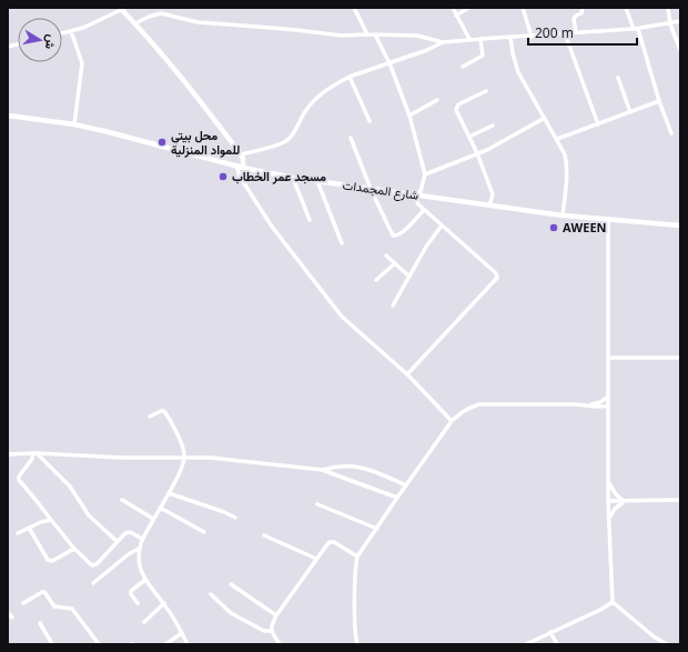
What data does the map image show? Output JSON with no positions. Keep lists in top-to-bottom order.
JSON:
{
  "streets": {
    "main road": ["شارع المجمدات"]
  },
  "places": ["محل بيتي للمواد المنزلية", "مسجد عمر الخطاب", "AWEEN"],
  "scale_bar": "200 m",
  "north": "right"
}
